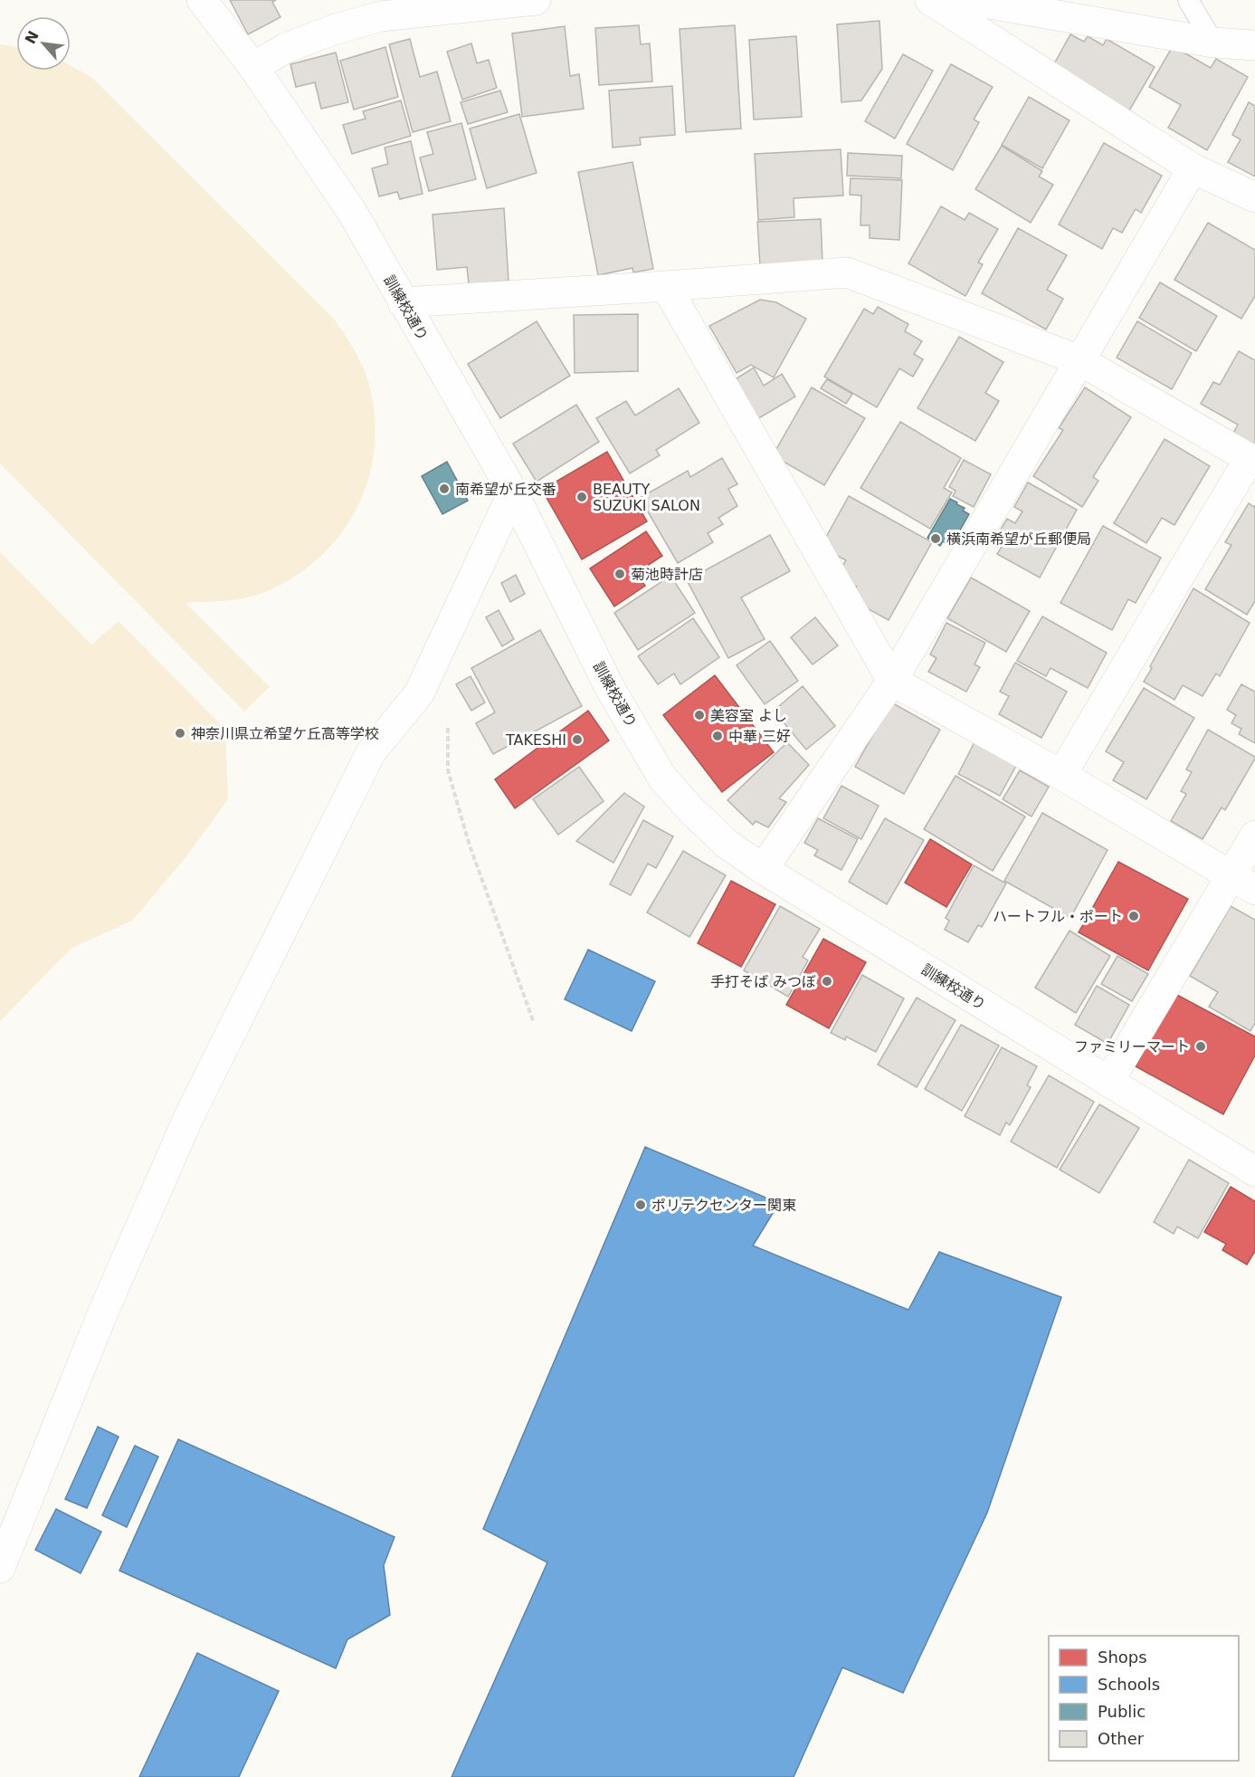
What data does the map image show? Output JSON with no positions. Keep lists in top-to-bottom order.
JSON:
{
  "streets": {
    "street": ["訓練校通り"]
  },
  "places": [
    "南希望が丘交番",
    "BEAUTY SUZUKI SALON",
    "横浜南希望が丘郵便局",
    "菊池時計店",
    "美容室 よし",
    "神奈川県立希望ケ丘高等学校",
    "中華 三好",
    "TAKESHI",
    "ハートフル・ポート",
    "手打そば みつぼ",
    "ファミリーマート",
    "ポリテクセンター関東"
  ],
  "legend": [
    "Shops",
    "Schools",
    "Public",
    "Other"
  ],
  "north": "top left"
}
